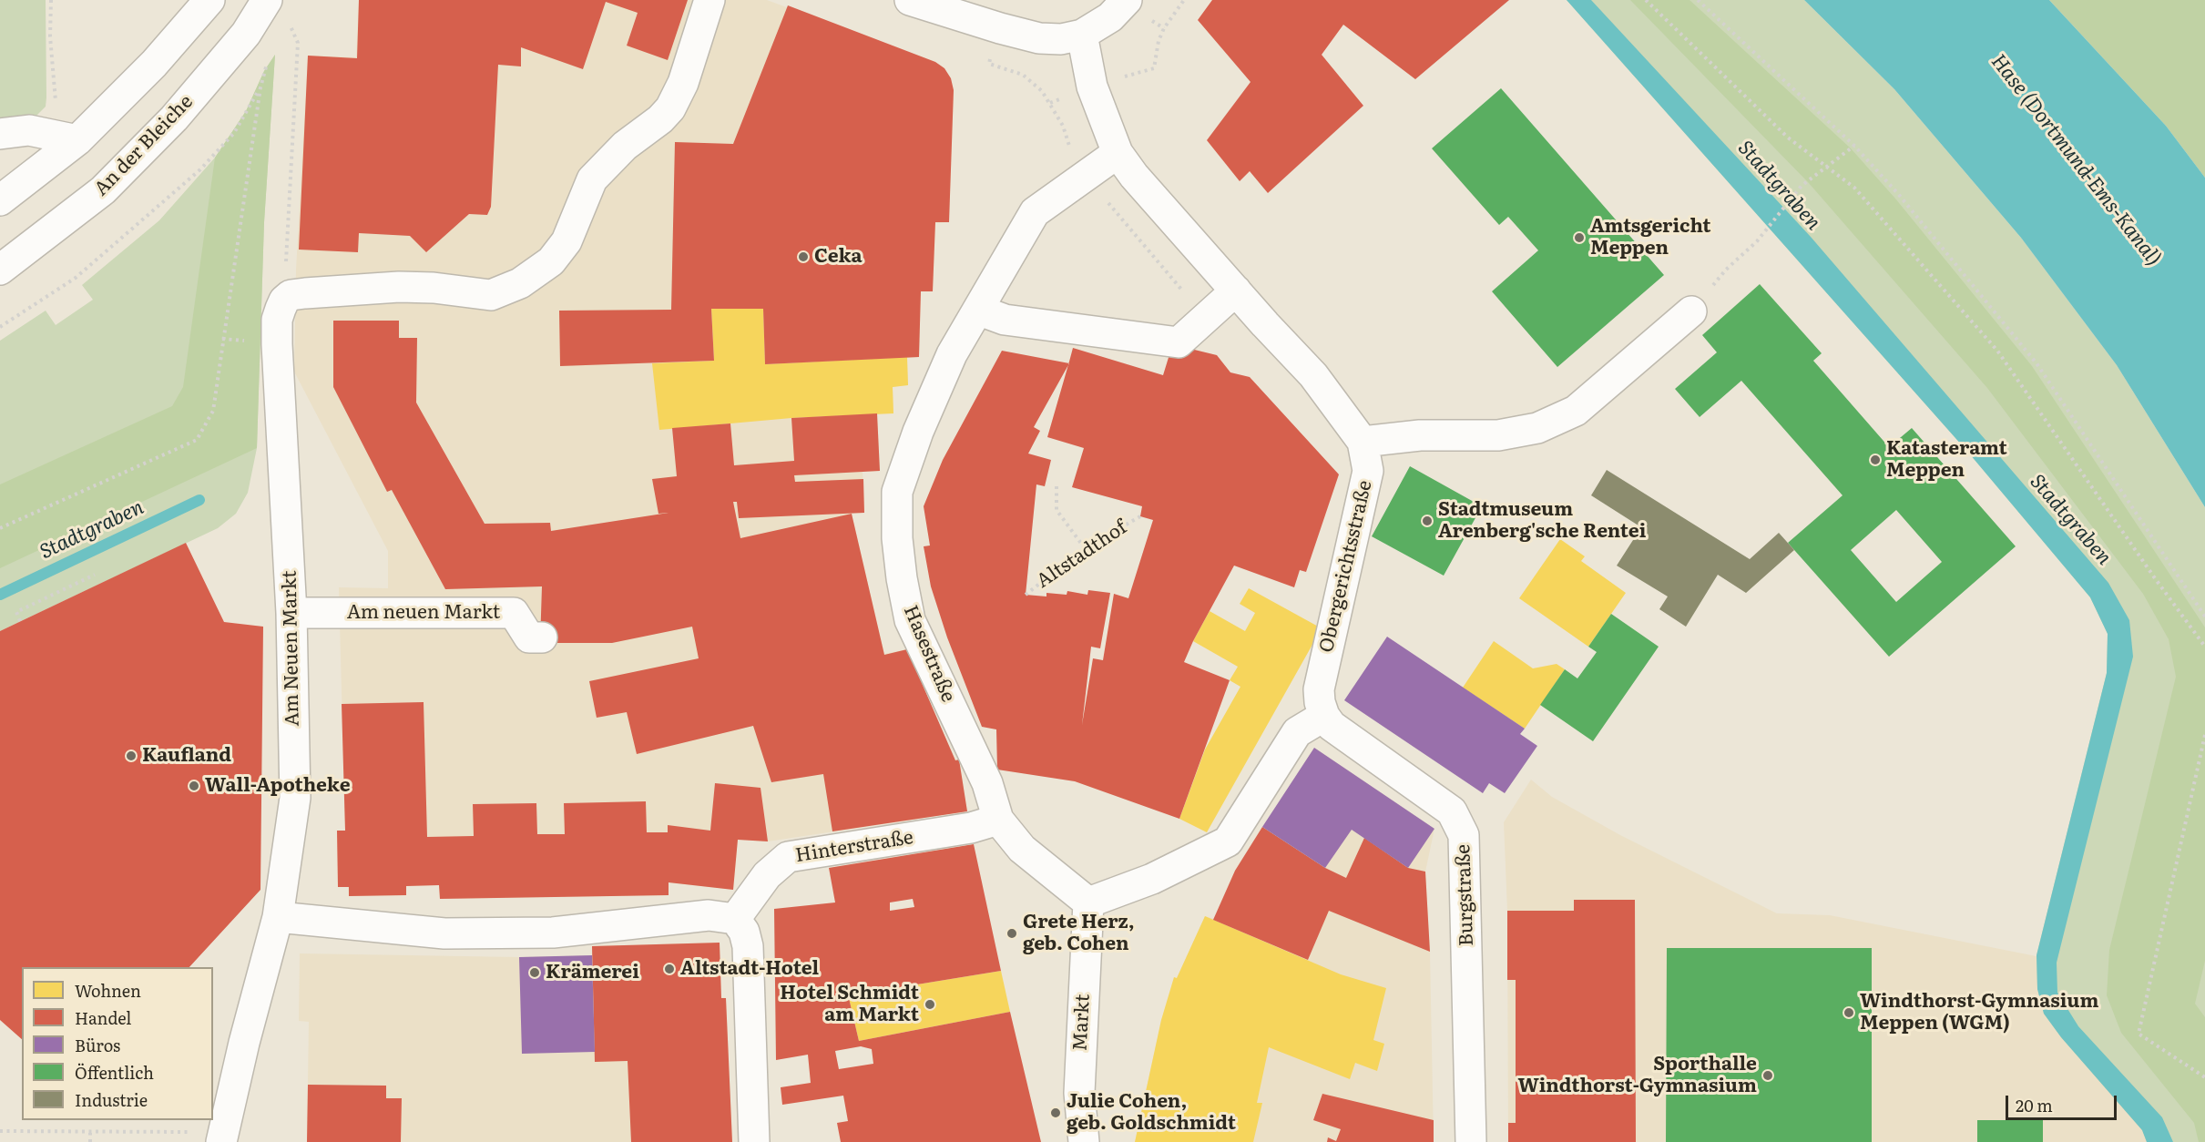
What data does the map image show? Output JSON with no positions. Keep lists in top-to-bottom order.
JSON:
{
  "streets": {
    "street": [
      "An der Bleiche",
      "Obergerichtsstraße",
      "Am neuen Markt",
      "Am Neuen Markt",
      "Hasestraße",
      "Hinterstraße",
      "Burgstraße",
      "Markt"
    ],
    "path": ["Altstadthof"]
  },
  "crossings": [
    ["Obergerichtsstraße", "Hasestraße"],
    ["Obergerichtsstraße", "Burgstraße"],
    ["Am neuen Markt", "Am Neuen Markt"],
    ["Hasestraße", "Hinterstraße"],
    ["Hasestraße", "Markt"]
  ],
  "water": ["Hase (Dortmund-Ems-Kanal)", "Stadtgraben"],
  "places": [
    "Amtsgericht Meppen",
    "Ceka",
    "Katasteramt Meppen",
    "Stadtmuseum Arenberg'sche Rentei",
    "Kaufland",
    "Wall-Apotheke",
    "Grete Herz, geb. Cohen",
    "Altstadt-Hotel",
    "Krämerei",
    "Hotel Schmidt am Markt",
    "Windthorst-Gymnasium Meppen (WGM)",
    "Sporthalle Windthorst-Gymnasium",
    "Julie Cohen, geb. Goldschmidt"
  ],
  "legend": [
    "Wohnen",
    "Handel",
    "Büros",
    "Öffentlich",
    "Industrie"
  ],
  "scale_bar": "20 m"
}
